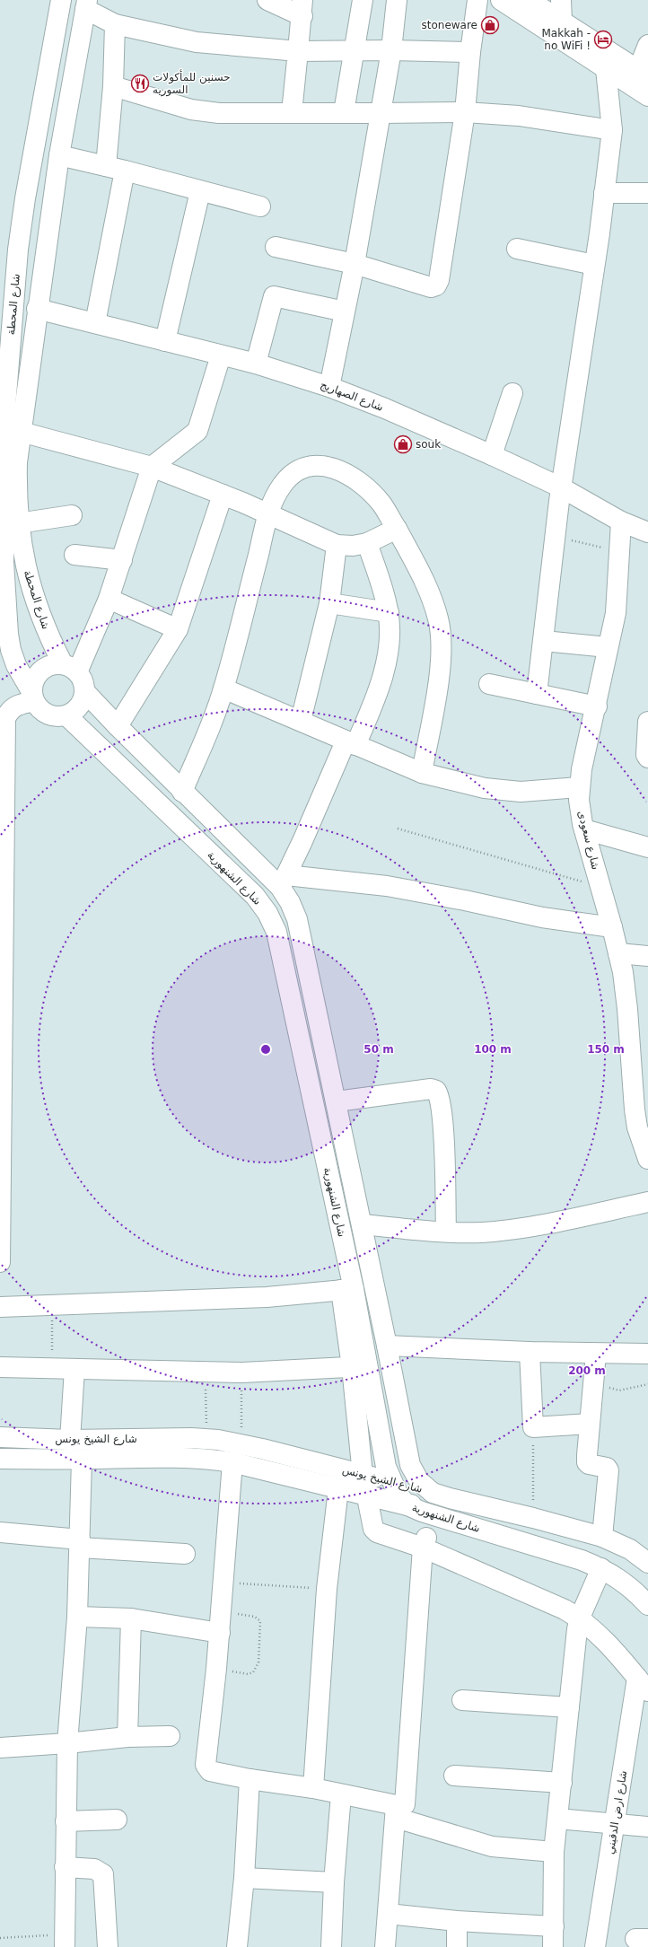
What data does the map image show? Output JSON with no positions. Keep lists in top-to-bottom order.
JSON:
{
  "streets": {
    "street": [
      "شارع المحطة",
      "شارع الصهاريج",
      "شارع سعودى",
      "شارع الشنهورية",
      "شارع الشيخ يونس",
      "شارع ارض الدقيني"
    ]
  },
  "crossings": [
    ["شارع المحطة", "شارع الصهاريج"],
    ["شارع المحطة", "شارع الشنهورية"],
    ["شارع الصهاريج", "شارع سعودى"],
    ["شارع الشنهورية", "شارع الشيخ يونس"]
  ],
  "places": {
    "shop": ["stoneware", "souk"],
    "hotel": ["Makkah - no WiFi !"],
    "restaurant": ["حسنين للمأكولات السوريه"]
  },
  "rings": [
    "50 m",
    "100 m",
    "150 m",
    "200 m"
  ]
}
